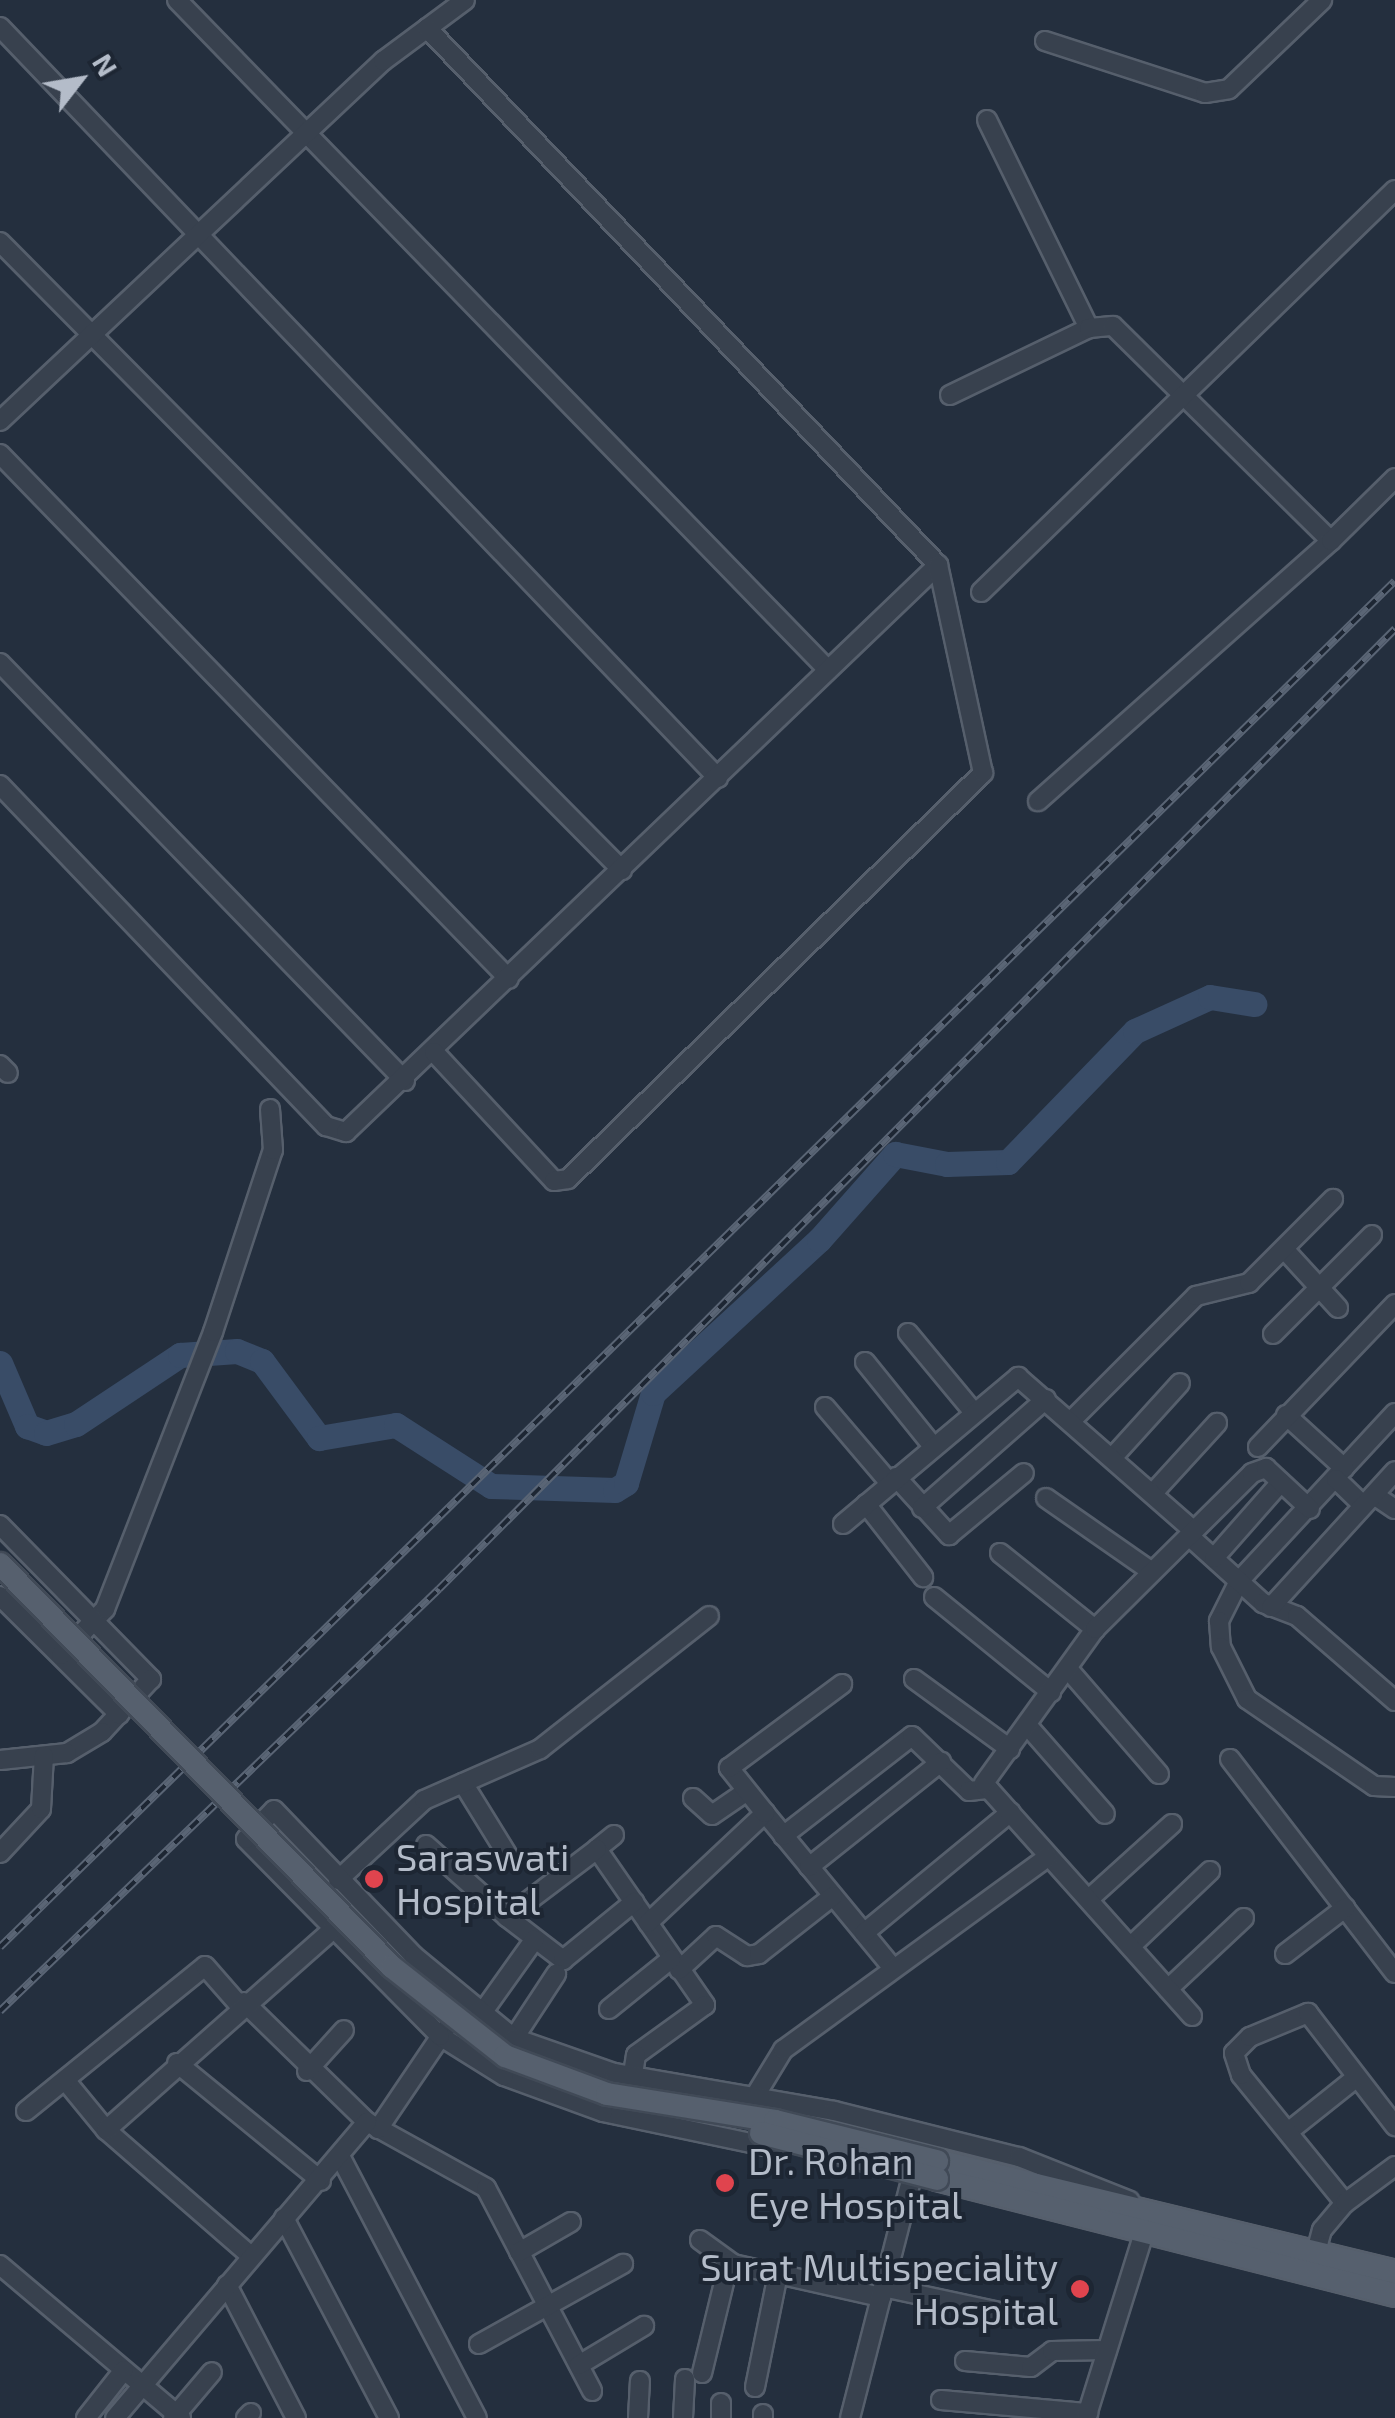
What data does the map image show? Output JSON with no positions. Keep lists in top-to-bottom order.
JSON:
{
  "places": ["Saraswati Hospital", "Dr. Rohan Eye Hospital", "Surat Multispeciality Hospital"],
  "north": "top right"
}
